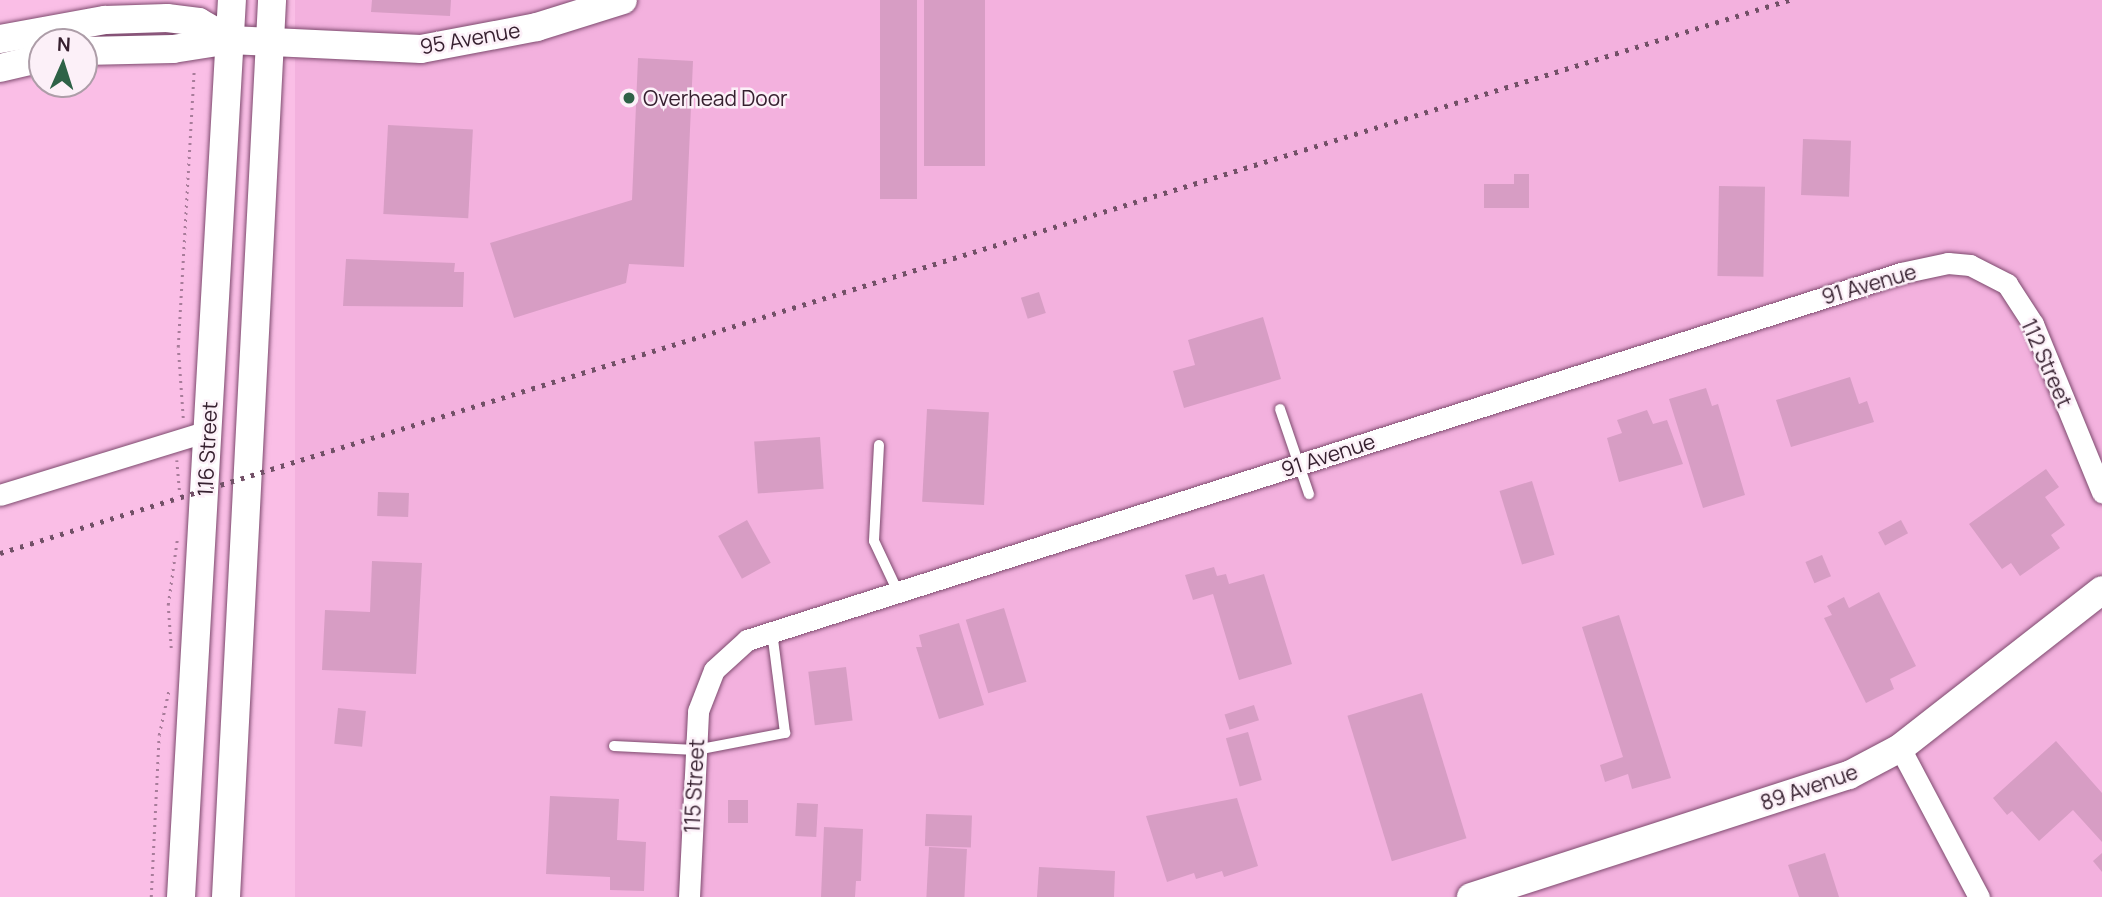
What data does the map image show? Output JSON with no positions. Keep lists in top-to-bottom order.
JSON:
{
  "streets": {
    "main road": ["95 Avenue", "116 Street", "89 Avenue"],
    "street": ["91 Avenue", "112 Street", "115 Street"]
  },
  "crossings": [
    ["95 Avenue", "116 Street"],
    ["91 Avenue", "112 Street"],
    ["91 Avenue", "115 Street"]
  ],
  "places": ["Overhead Door"],
  "north": "top"
}
